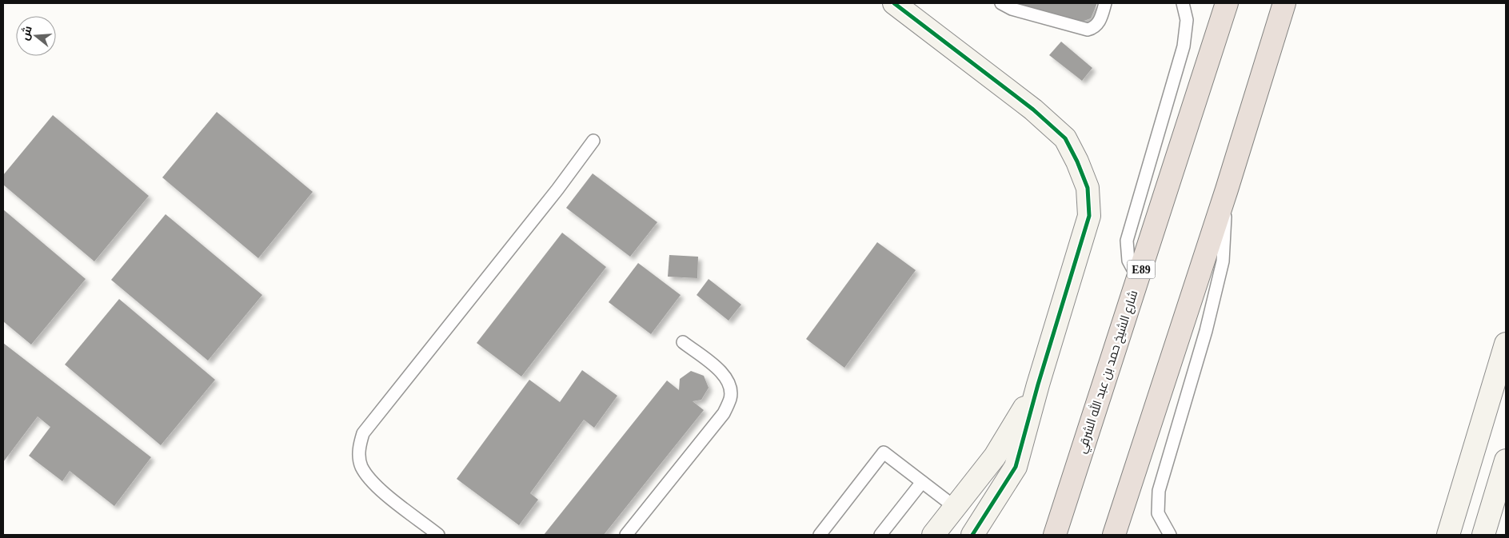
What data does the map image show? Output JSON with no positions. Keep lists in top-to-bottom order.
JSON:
{
  "streets": {
    "highway": ["E89", "شارع الشيخ حمد بن عبد الله الشرقي"]
  },
  "north": "left"
}
